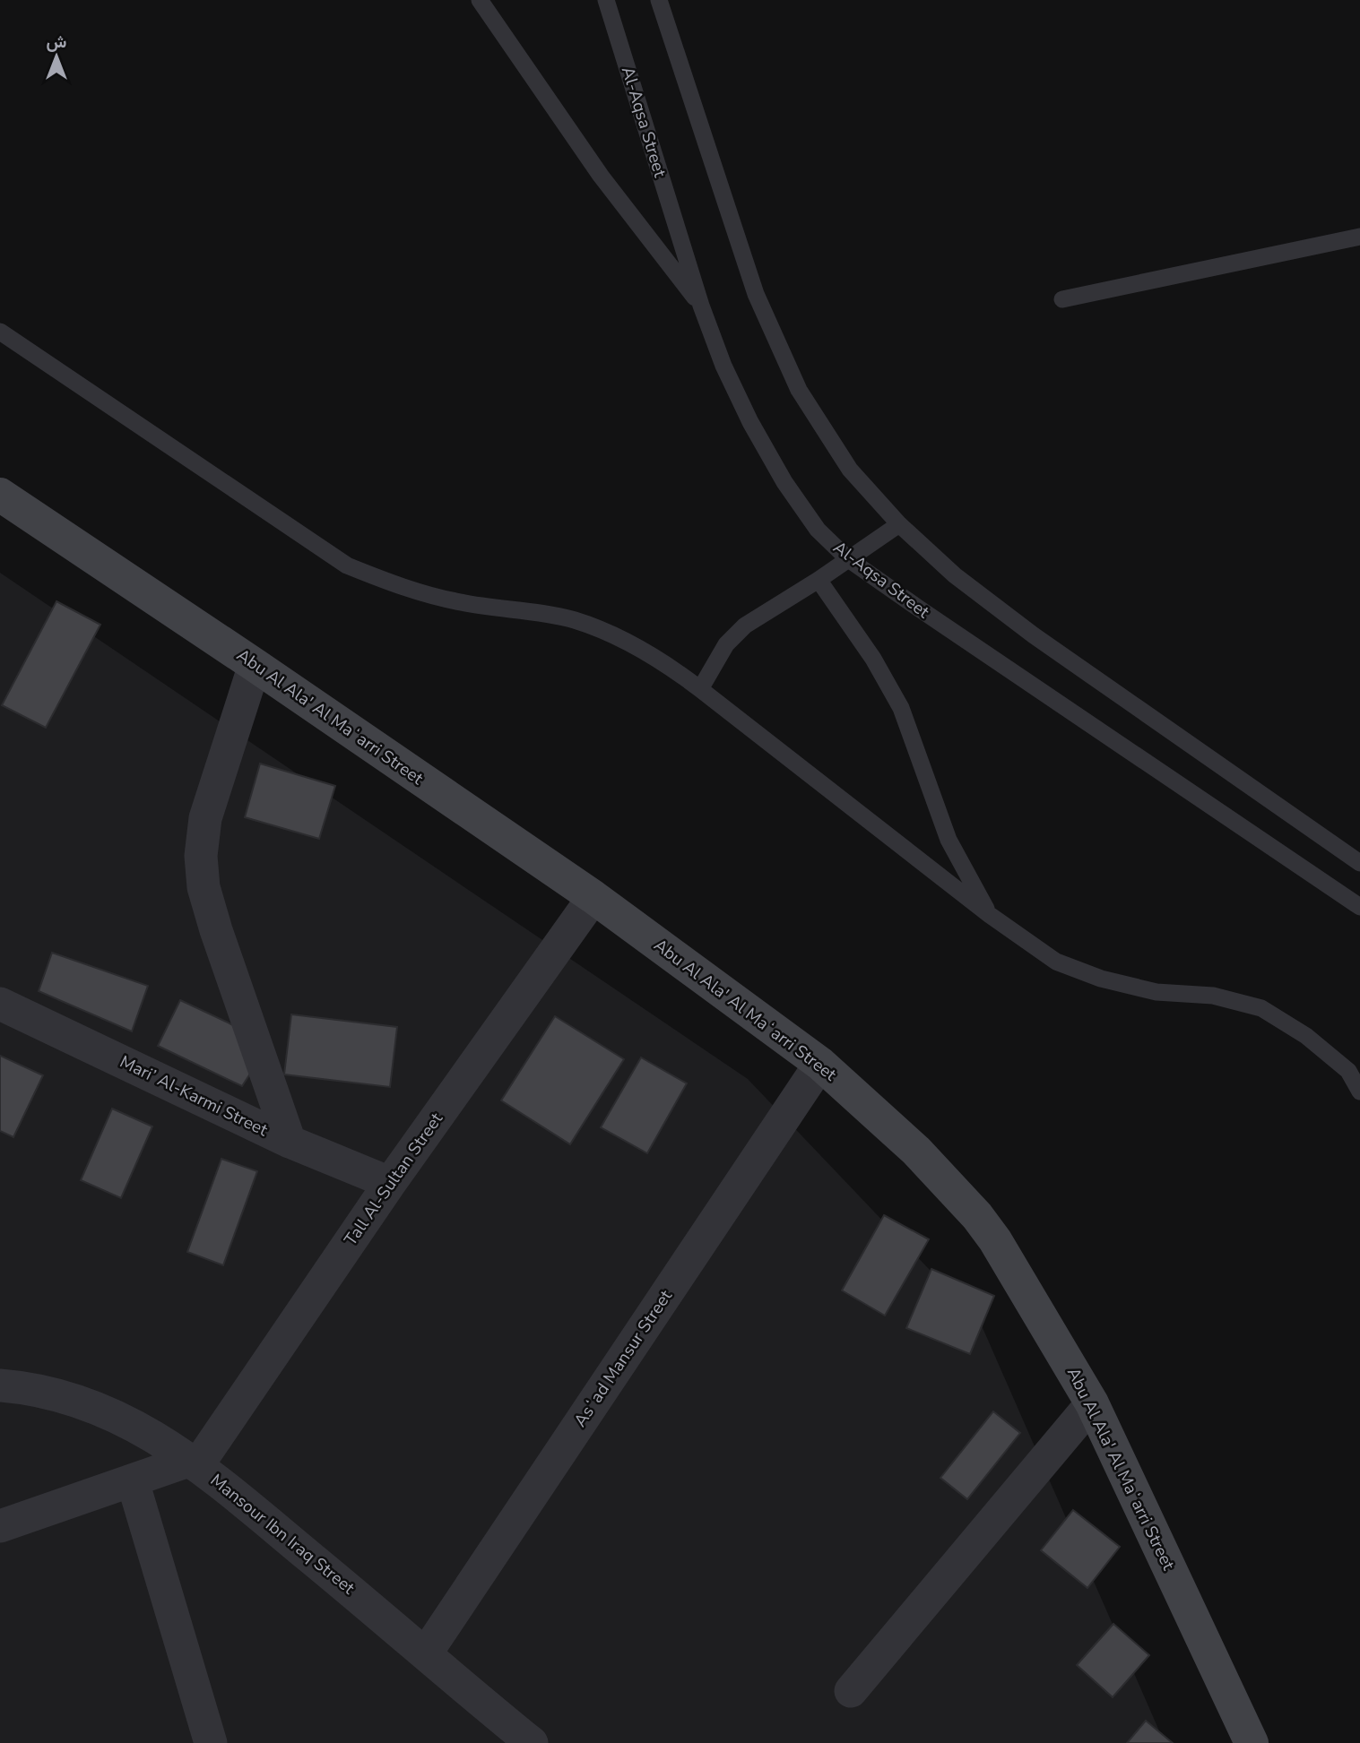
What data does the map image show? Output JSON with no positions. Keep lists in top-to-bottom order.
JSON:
{
  "streets": {
    "street": [
      "Abu Al Ala' Al Maʻarri Street",
      "Mari’ Al-Karmi Street",
      "Tall Al-Sultan Street",
      "Asʻad Mansur Street",
      "Mansour Ibn Iraq Street"
    ],
    "lane": ["Al-Aqsa Street"]
  },
  "crossings": [
    ["Abu Al Ala' Al Maʻarri Street", "Tall Al-Sultan Street"],
    ["Abu Al Ala' Al Maʻarri Street", "Asʻad Mansur Street"],
    ["Mari’ Al-Karmi Street", "Tall Al-Sultan Street"],
    ["Tall Al-Sultan Street", "Mansour Ibn Iraq Street"],
    ["Asʻad Mansur Street", "Mansour Ibn Iraq Street"]
  ],
  "north": "top"
}
